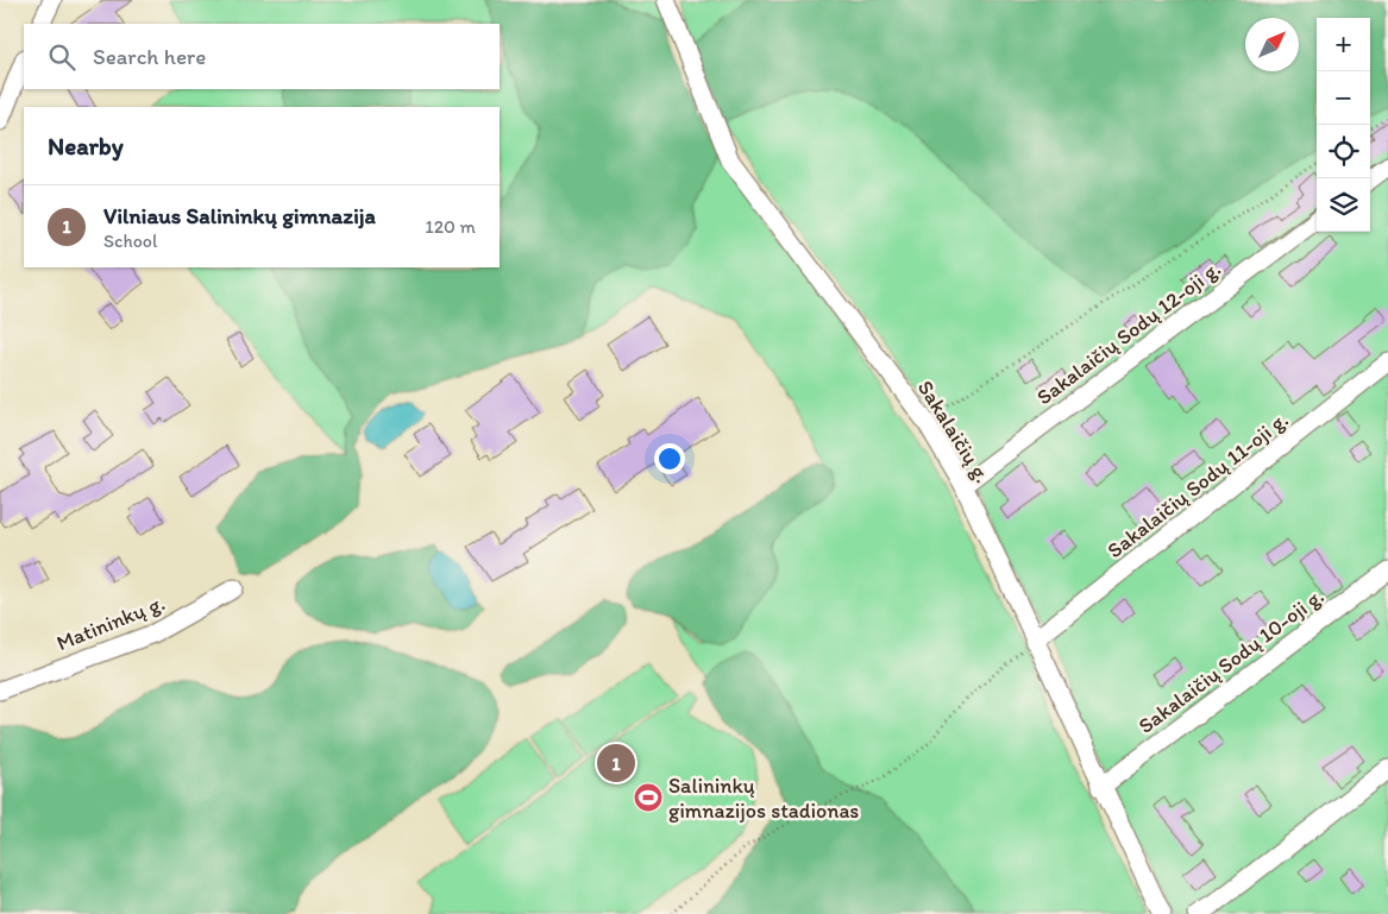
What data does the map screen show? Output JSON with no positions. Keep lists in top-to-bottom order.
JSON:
{
  "streets": {
    "street": [
      "Sakalaičių Sodų 12-oji g.",
      "Sakalaičių g.",
      "Sakalaičių Sodų 11-oji g.",
      "Matininkų g.",
      "Sakalaičių Sodų 10-oji g."
    ]
  },
  "crossings": [
    ["Sakalaičių Sodų 12-oji g.", "Sakalaičių g."],
    ["Sakalaičių g.", "Sakalaičių Sodų 11-oji g."],
    ["Sakalaičių g.", "Sakalaičių Sodų 10-oji g."]
  ],
  "places": {
    "sports": ["Salininkų gimnazijos stadionas"]
  },
  "north": "top right",
  "page": {
    "map_buttons": ["+", "−"],
    "search": "Search here",
    "heading": "Nearby",
    "list": [
      {
        "mark": "1",
        "name": "Vilniaus Salininkų gimnazija",
        "note": "School",
        "value": "120 m"
      }
    ],
    "pins": "1"
  }
}
